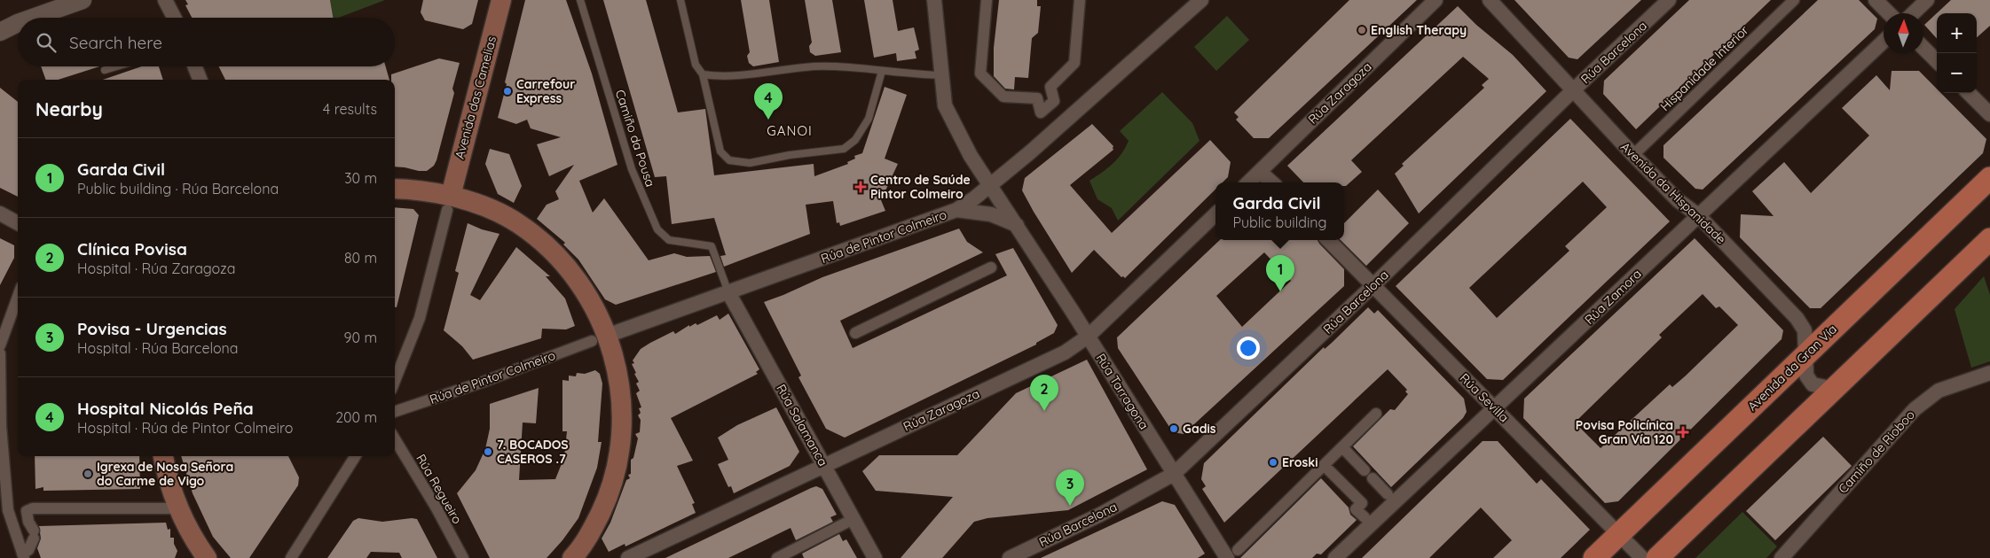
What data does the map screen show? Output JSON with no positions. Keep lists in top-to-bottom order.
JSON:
{
  "streets": {
    "main road": ["Avenida das Camelias", "Avenida da Gran Vía"],
    "street": [
      "Rúa Barcelona",
      "Hispanidade Interior",
      "Rúa Zaragoza",
      "Avenida da Hispanidade",
      "Rúa de Pintor Colmeiro",
      "Rúa Zamora",
      "Rúa Tarragona",
      "Rúa Sevilla",
      "Rúa Salamanca",
      "Camiño de Rioboo",
      "Rúa Regueiro"
    ],
    "lane": ["Camiño da Pousa"]
  },
  "crossings": [
    ["Rúa Barcelona", "Avenida da Hispanidade"],
    ["Rúa Barcelona", "Rúa Tarragona"],
    ["Rúa Barcelona", "Rúa Sevilla"],
    ["Hispanidade Interior", "Avenida da Hispanidade"],
    ["Rúa Zaragoza", "Rúa Tarragona"],
    ["Rúa Zaragoza", "Rúa Salamanca"],
    ["Camiño da Pousa", "Rúa de Pintor Colmeiro"],
    ["Camiño da Pousa", "Rúa Salamanca"],
    ["Avenida da Hispanidade", "Rúa Zamora"],
    ["Avenida da Hispanidade", "Avenida da Gran Vía"],
    ["Rúa de Pintor Colmeiro", "Rúa Tarragona"],
    ["Rúa de Pintor Colmeiro", "Rúa Salamanca"],
    ["Rúa Zamora", "Rúa Sevilla"],
    ["Avenida da Gran Vía", "Rúa Sevilla"]
  ],
  "districts": ["GANOI"],
  "places": {
    "other": [
      "English Therapy",
      "Carrefour Express",
      "Gadis",
      "7. BOCADOS CASEROS .7",
      "Eroski",
      "Igrexa de Nosa Señora do Carme de Vigo"
    ],
    "health": ["Centro de Saúde Pintor Colmeiro", "Povisa Policínica Gran Vía 120"]
  },
  "north": "top",
  "page": {
    "map_buttons": ["+", "−"],
    "search": "Search here",
    "heading": ["Nearby", "4 results"],
    "pins": [
      "4",
      "1",
      "2",
      "3"
    ],
    "list": [
      {
        "mark": "1",
        "name": "Garda Civil",
        "note": "Public building · Rúa Barcelona",
        "value": "30 m"
      },
      {
        "mark": "2",
        "name": "Clínica Povisa",
        "note": "Hospital · Rúa Zaragoza",
        "value": "80 m"
      },
      {
        "mark": "3",
        "name": "Povisa - Urgencias",
        "note": "Hospital · Rúa Barcelona",
        "value": "90 m"
      },
      {
        "mark": "4",
        "name": "Hospital Nicolás Peña",
        "note": "Hospital · Rúa de Pintor Colmeiro",
        "value": "200 m"
      }
    ],
    "popup": ["Garda Civil", "Public building"]
  }
}
